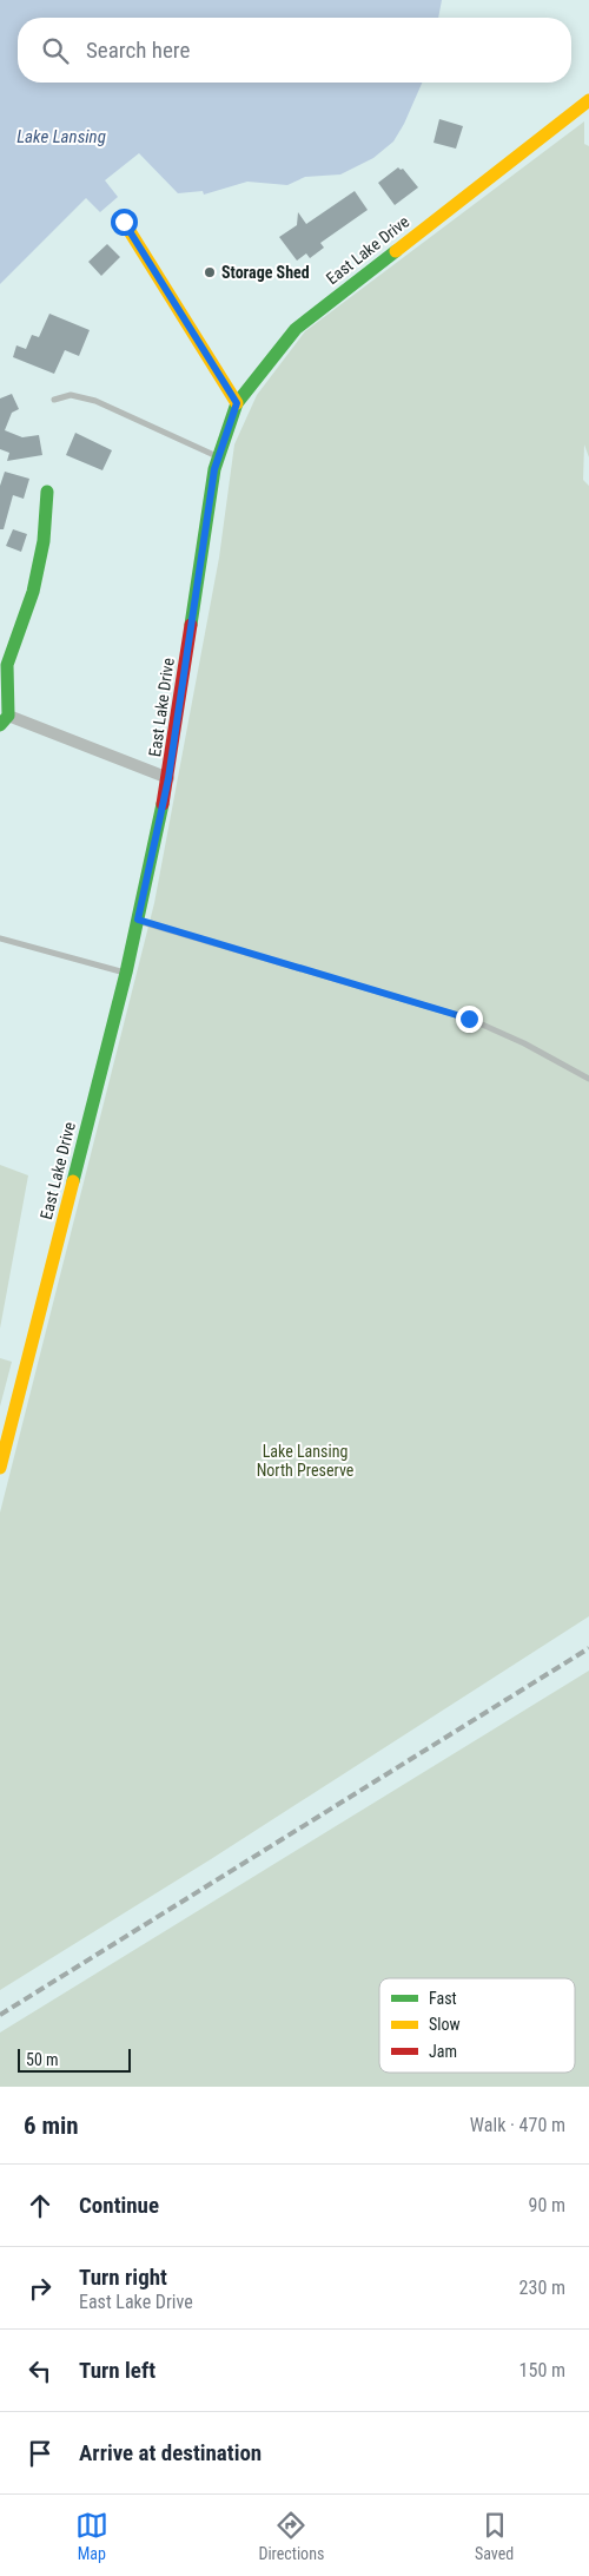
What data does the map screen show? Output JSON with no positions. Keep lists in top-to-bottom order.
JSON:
{
  "streets": {
    "street": ["East Lake Drive"]
  },
  "water": ["Lake Lansing"],
  "parks": ["Lake Lansing North Preserve"],
  "places": ["Storage Shed"],
  "legend": ["Fast", "Slow", "Jam"],
  "scale_bar": "50 m",
  "page": {
    "search": "Search here",
    "scale": "50 m",
    "heading": ["6 min", "Walk · 470 m"],
    "list": [
      ["Continue", "90 m"],
      ["Turn right", "East Lake Drive", "230 m"],
      ["Turn left", "150 m"],
      "Arrive at destination"
    ],
    "nav": ["Map", "Directions", "Saved"]
  }
}
